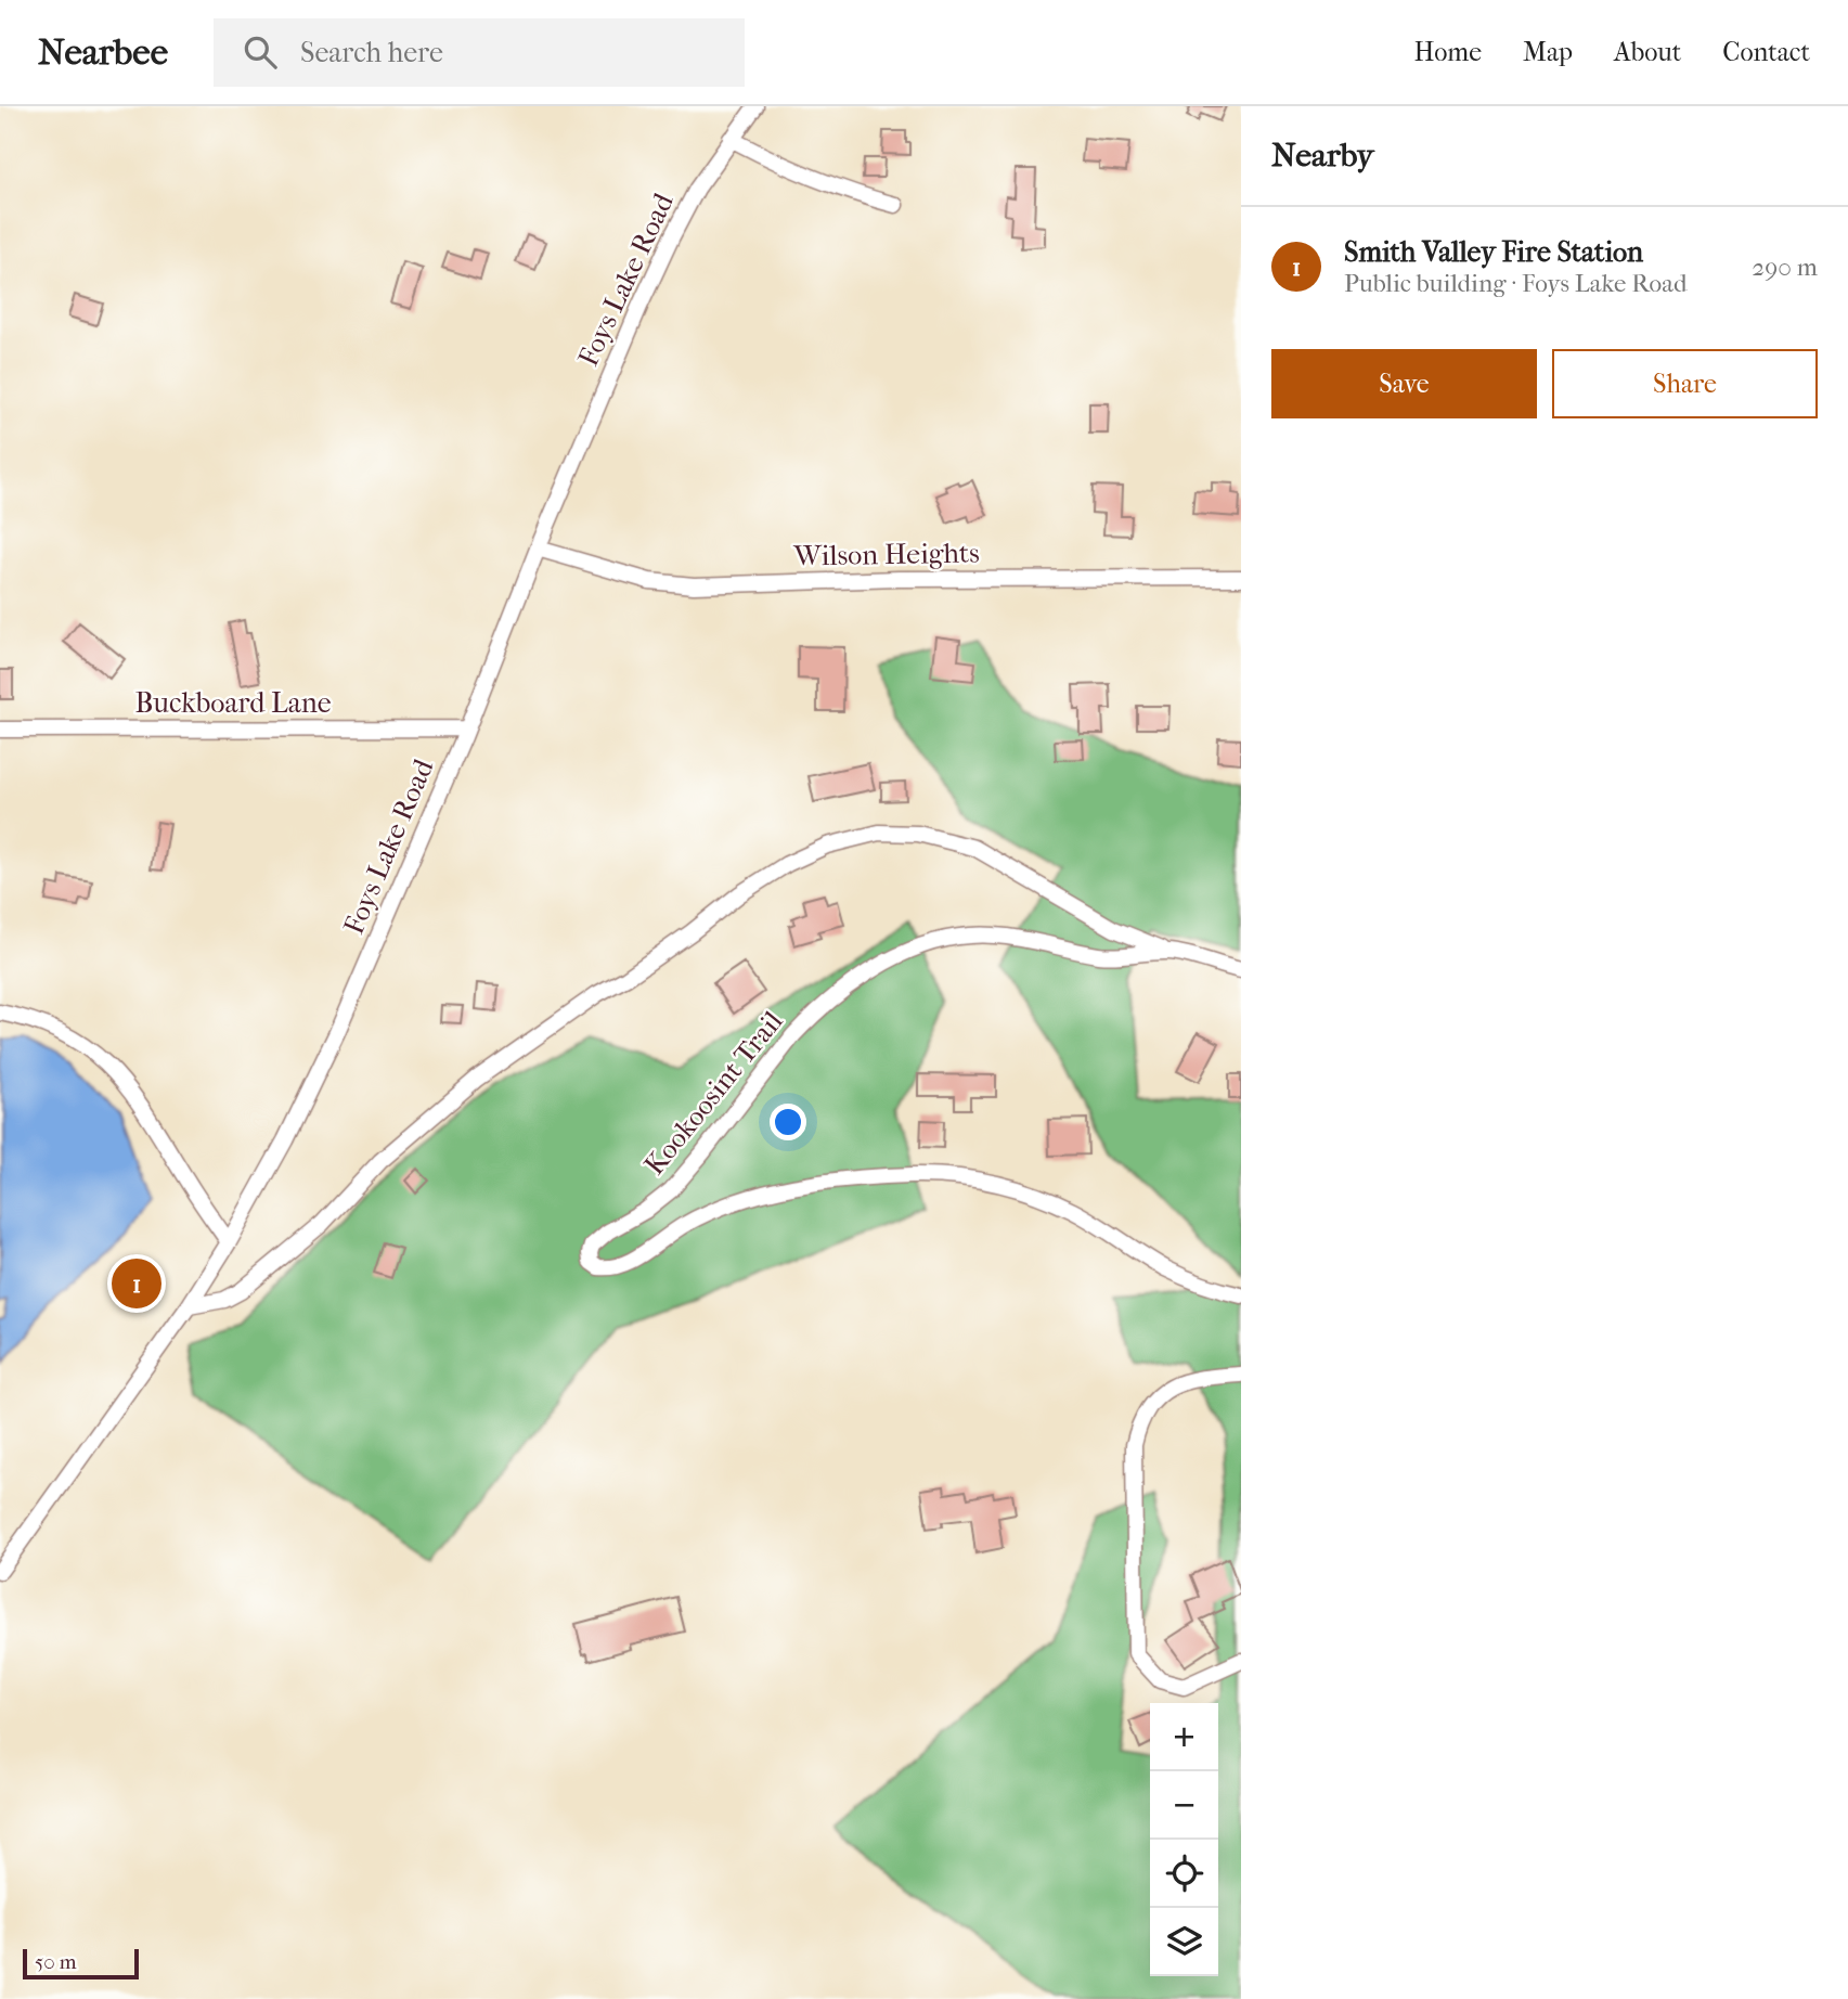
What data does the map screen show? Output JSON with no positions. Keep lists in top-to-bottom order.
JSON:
{
  "streets": {
    "street": [
      "Foys Lake Road",
      "Wilson Heights",
      "Buckboard Lane",
      "Kookoosint Trail"
    ]
  },
  "crossings": [
    ["Foys Lake Road", "Wilson Heights"],
    ["Foys Lake Road", "Buckboard Lane"],
    ["Foys Lake Road", "Kookoosint Trail"]
  ],
  "scale_bar": "50 m",
  "page": {
    "header": "Nearbee",
    "search": "Search here",
    "nav": [
      "Home",
      "Map",
      "About",
      "Contact"
    ],
    "heading": "Nearby",
    "list": [
      {
        "mark": "1",
        "name": "Smith Valley Fire Station",
        "note": "Public building · Foys Lake Road",
        "value": "290 m"
      }
    ],
    "buttons": ["Save", "Share"],
    "pins": "1",
    "map_buttons": ["+", "−"],
    "scale": "50 m"
  }
}
